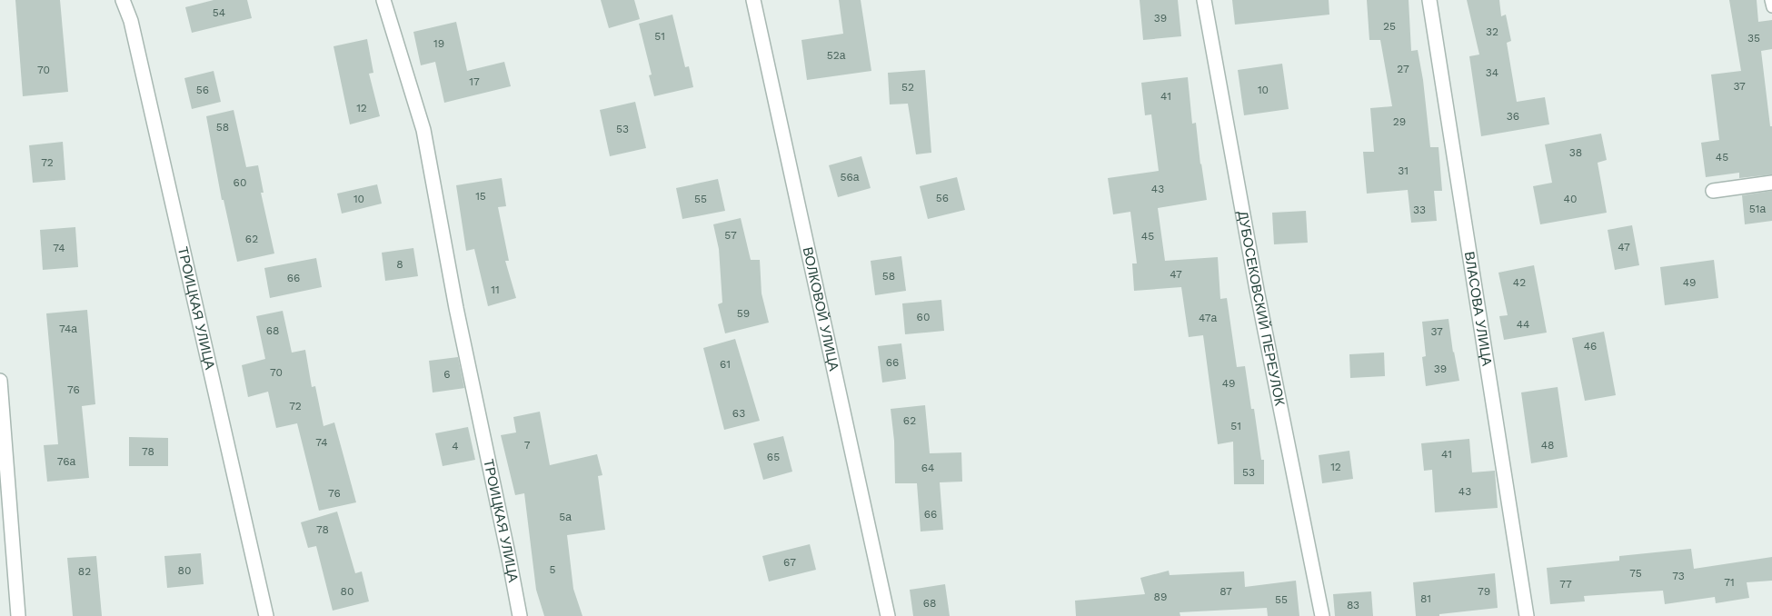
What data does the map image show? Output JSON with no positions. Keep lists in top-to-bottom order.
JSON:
{
  "streets": {
    "street": [
      "ТРОИЦКАЯ УЛИЦА",
      "ВОЛКОВОЙ УЛИЦА",
      "ДУБОСЕКОВСКИЙ ПЕРЕУЛОК",
      "ВЛАСОВА УЛИЦА"
    ]
  },
  "house_numbers": [
    "54",
    "39",
    "25",
    "32",
    "51",
    "35",
    "19",
    "52а",
    "27",
    "70",
    "34",
    "17",
    "37",
    "52",
    "56",
    "10",
    "41",
    "12",
    "36",
    "29",
    "58",
    "53",
    "38",
    "45",
    "72",
    "31",
    "56а",
    "60",
    "43",
    "15",
    "56",
    "10",
    "55",
    "40",
    "51а",
    "33",
    "57",
    "45",
    "62",
    "47",
    "74",
    "8",
    "47",
    "58",
    "66",
    "42",
    "49",
    "11",
    "59",
    "60",
    "47а",
    "44",
    "74а",
    "68",
    "37",
    "46",
    "66",
    "61",
    "39",
    "70",
    "6",
    "49",
    "76",
    "72",
    "63",
    "62",
    "51",
    "74",
    "7",
    "48",
    "4",
    "78",
    "41",
    "65",
    "76а",
    "12",
    "64",
    "53",
    "43",
    "76",
    "66",
    "5а",
    "78",
    "67",
    "5",
    "80",
    "82",
    "75",
    "73",
    "71",
    "77",
    "80",
    "87",
    "79",
    "89",
    "81",
    "55",
    "68",
    "83"
  ]
}
